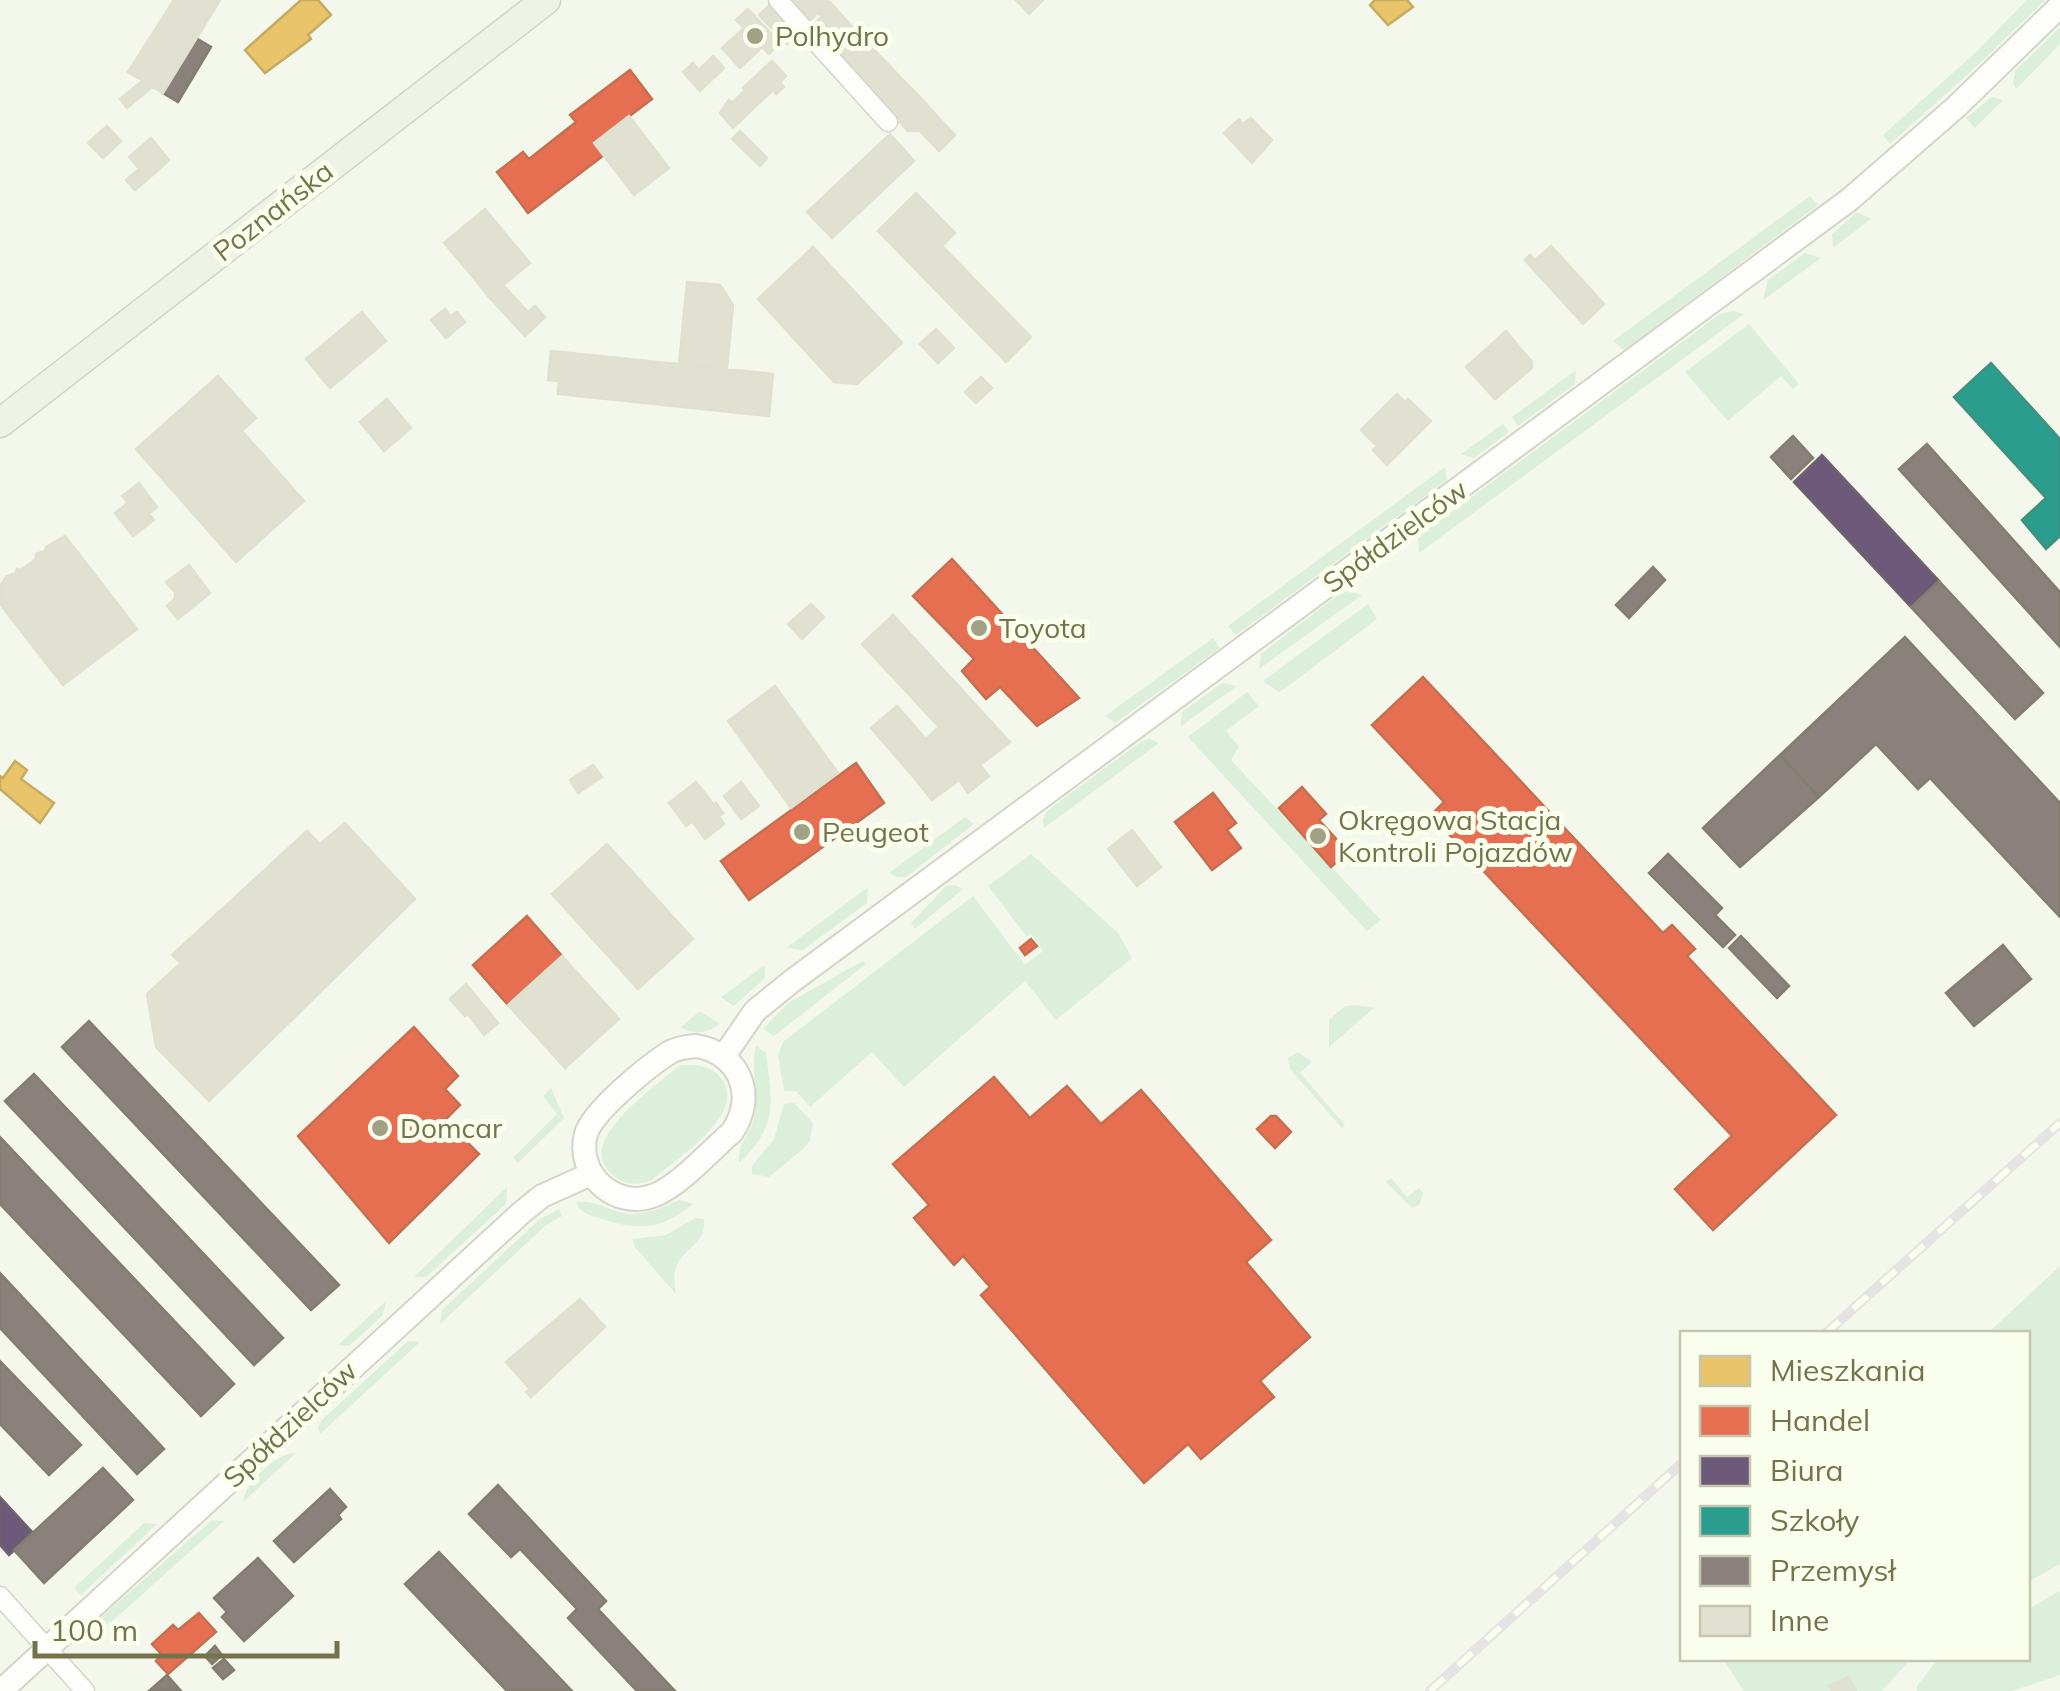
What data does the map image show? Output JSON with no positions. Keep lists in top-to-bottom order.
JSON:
{
  "streets": {
    "main road": ["Poznańska"],
    "street": ["Spółdzielców"]
  },
  "places": [
    "Polhydro",
    "Toyota",
    "Peugeot",
    "Okręgowa Stacja Kontroli Pojazdów",
    "Domcar"
  ],
  "legend": [
    "Mieszkania",
    "Handel",
    "Biura",
    "Szkoły",
    "Przemysł",
    "Inne"
  ],
  "scale_bar": "100 m"
}
